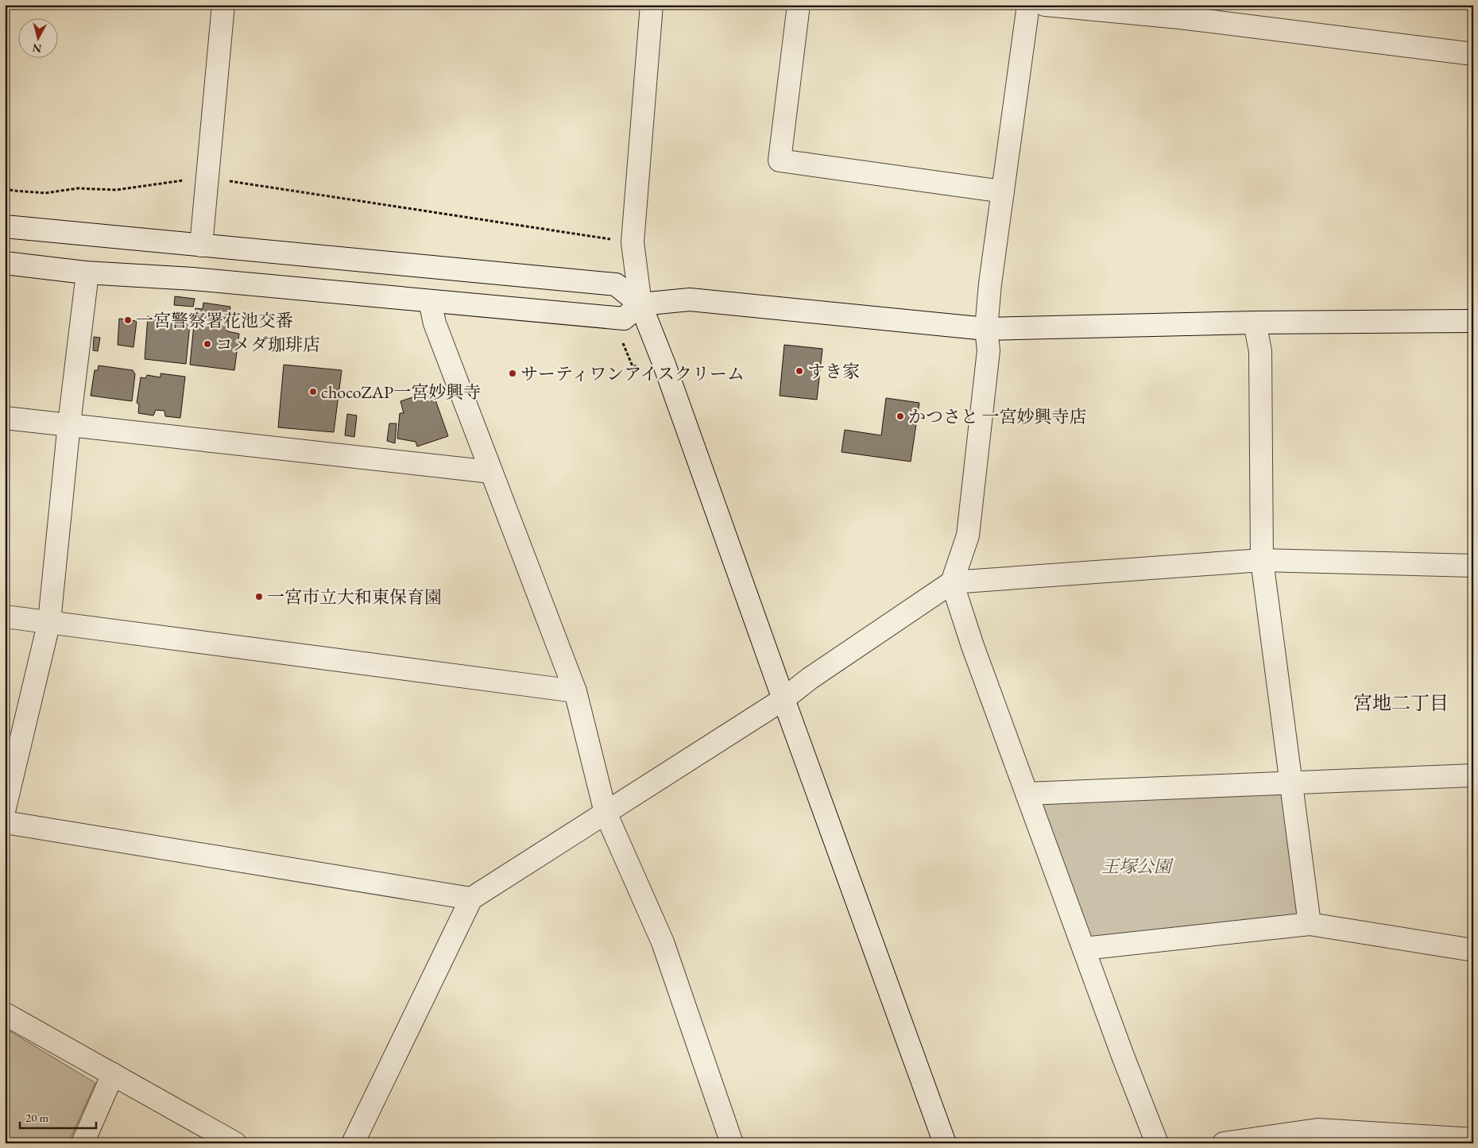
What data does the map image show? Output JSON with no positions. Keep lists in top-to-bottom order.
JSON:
{
  "districts": ["宮地二丁目"],
  "parks": ["王塚公園"],
  "places": [
    "一宮警察署花池交番",
    "コメダ珈琲店",
    "すき家",
    "サーティワンアイスクリーム",
    "chocoZAP一宮妙興寺",
    "かつさと 一宮妙興寺店",
    "一宮市立大和東保育園"
  ],
  "scale_bar": "20 m",
  "north": "bottom"
}
